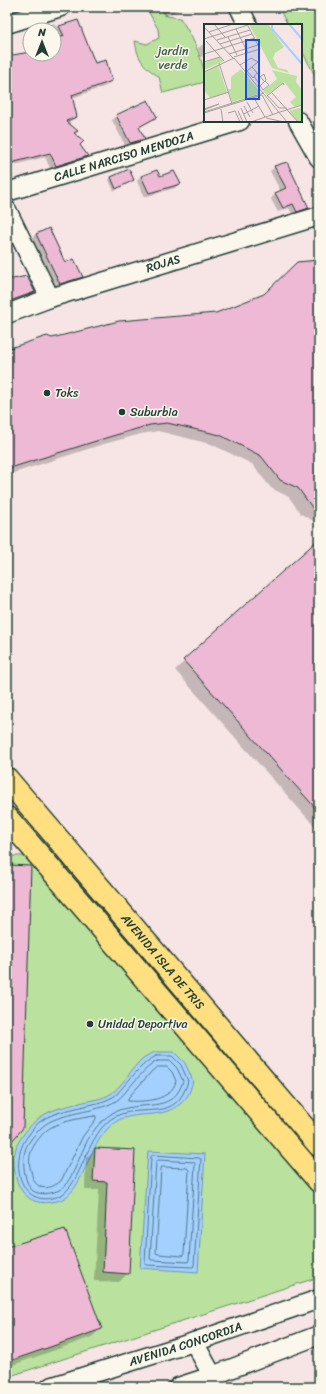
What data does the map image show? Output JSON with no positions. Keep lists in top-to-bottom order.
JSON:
{
  "streets": {
    "main road": ["AVENIDA ISLA DE TRIS"],
    "street": ["CALLE NARCISO MENDOZA", "ROJAS", "AVENIDA CONCORDIA"]
  },
  "parks": ["jardin verde"],
  "places": ["Toks", "Suburbia", "Unidad Deportiva"],
  "north": "top"
}
